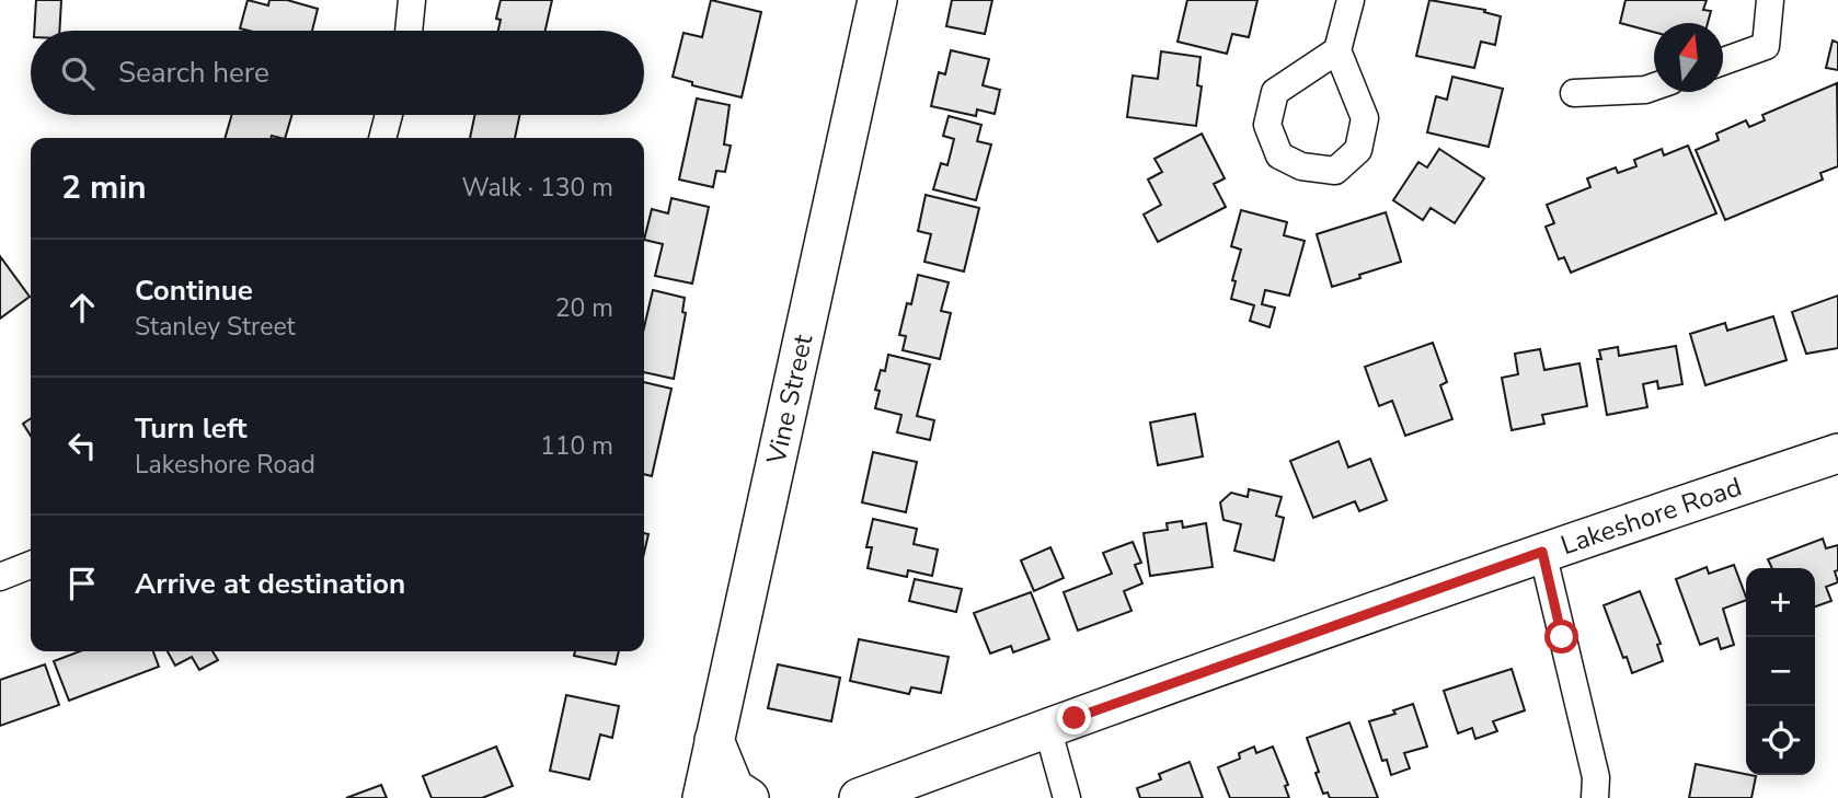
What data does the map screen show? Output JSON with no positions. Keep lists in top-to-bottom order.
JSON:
{
  "streets": {
    "main road": ["Vine Street", "Lakeshore Road"]
  },
  "north": "top",
  "page": {
    "search": "Search here",
    "heading": ["2 min", "Walk · 130 m"],
    "list": [
      ["Continue", "Stanley Street", "20 m"],
      ["Turn left", "Lakeshore Road", "110 m"],
      "Arrive at destination"
    ],
    "map_buttons": ["+", "−"]
  }
}
